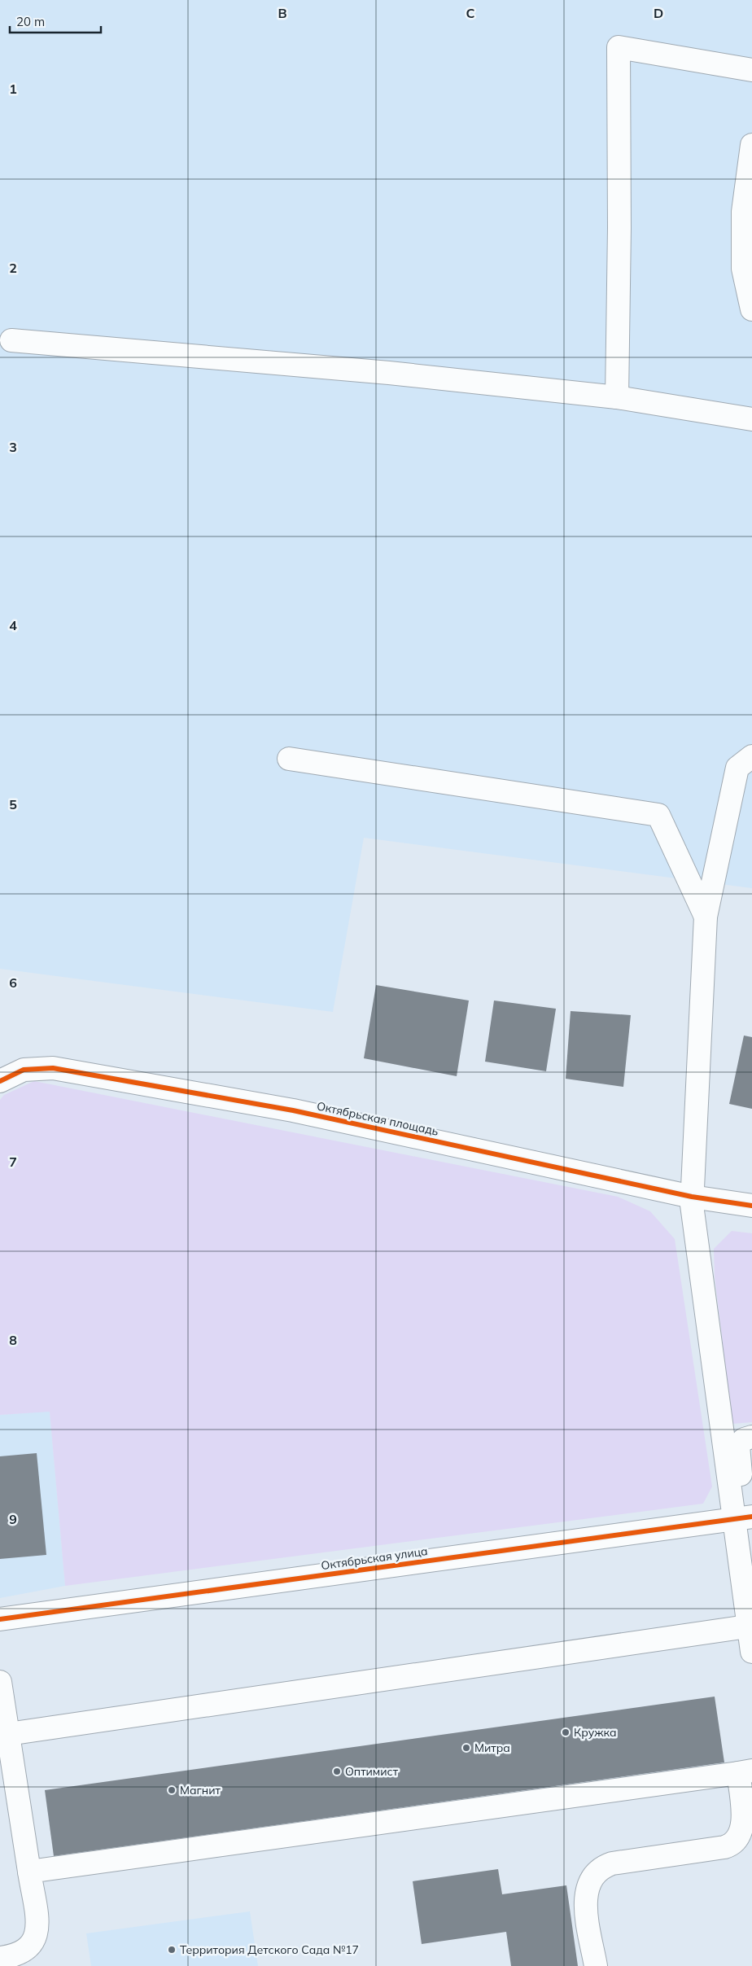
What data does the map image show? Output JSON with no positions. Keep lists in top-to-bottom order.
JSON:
{
  "streets": {
    "street": ["Октябрьская площадь", "Октябрьская улица"]
  },
  "places": [
    "Кружка",
    "Митра",
    "Оптимист",
    "Магнит",
    "Территория Детского Сада №17"
  ],
  "scale_bar": "20 m",
  "grid": {
    "columns": ["B", "C", "D"],
    "rows": [
      "1",
      "2",
      "3",
      "4",
      "5",
      "6",
      "7",
      "8",
      "9"
    ]
  }
}
